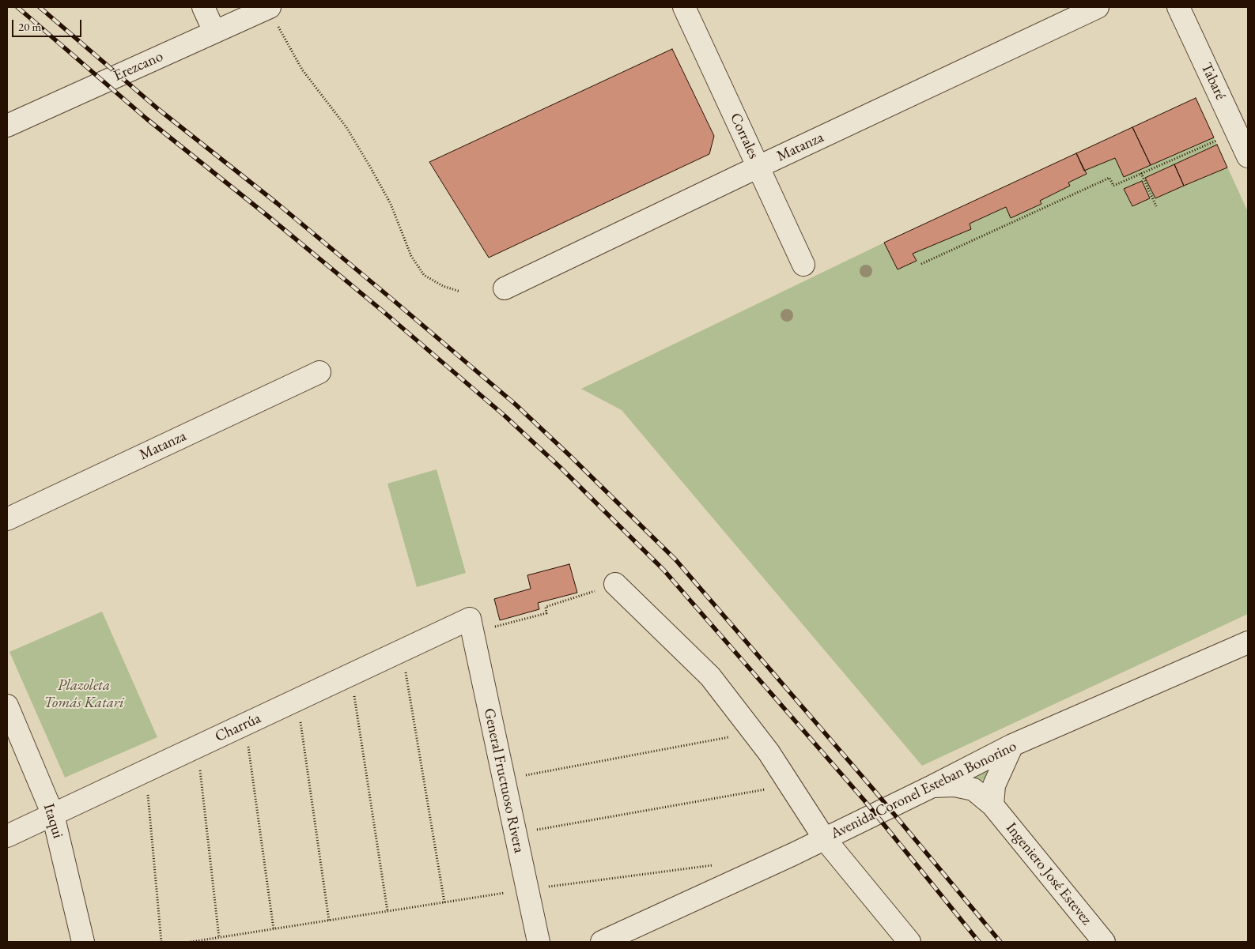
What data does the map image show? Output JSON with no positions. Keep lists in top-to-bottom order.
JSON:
{
  "streets": {
    "street": [
      "Erezcano",
      "Tabaré",
      "Corrales",
      "Matanza",
      "Charrúa",
      "General Fructuoso Rivera",
      "Avenida Coronel Esteban Bonorino",
      "Itaqui",
      "Ingeniero José Estevez"
    ]
  },
  "crossings": [
    ["Corrales", "Matanza"],
    ["Charrúa", "General Fructuoso Rivera"],
    ["Charrúa", "Itaqui"],
    ["Avenida Coronel Esteban Bonorino", "Ingeniero José Estevez"]
  ],
  "parks": ["Plazoleta Tomás Katari"],
  "scale_bar": "20 m"
}
